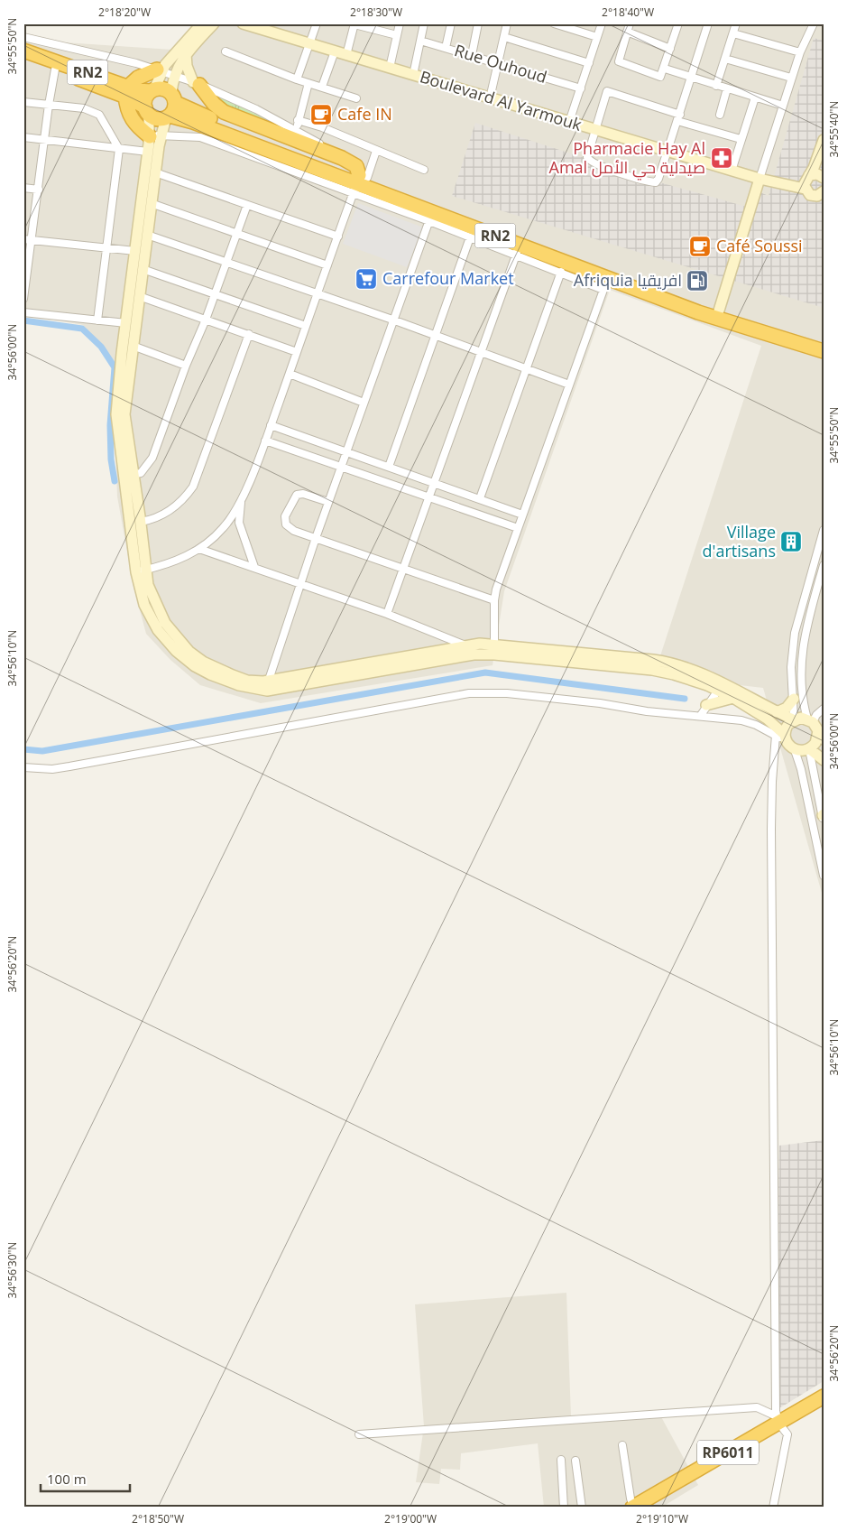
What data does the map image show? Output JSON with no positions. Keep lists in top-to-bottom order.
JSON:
{
  "streets": {
    "highway": ["RN2", "RP6011"],
    "main road": ["Boulevard Al Yarmouk"],
    "street": ["Rue Ouhoud"]
  },
  "places": {
    "cafe": ["Cafe IN", "Café Soussi"],
    "pharmacy": ["Pharmacie Hay Al Amal صيدلية حي الأمل"],
    "supermarket": ["Carrefour Market"],
    "fuel station": ["Afriquia افريقيا"],
    "building": ["Village d'artisans"]
  },
  "scale_bar": "100 m",
  "coordinates": [
    "2°18'20\"W",
    "2°18'30\"W",
    "2°18'40\"W",
    "34°55'50\"N",
    "34°55'40\"N",
    "34°56'00\"N",
    "34°56'10\"N",
    "34°56'20\"N",
    "34°56'30\"N",
    "2°18'50\"W",
    "2°19'00\"W",
    "2°19'10\"W"
  ]
}
